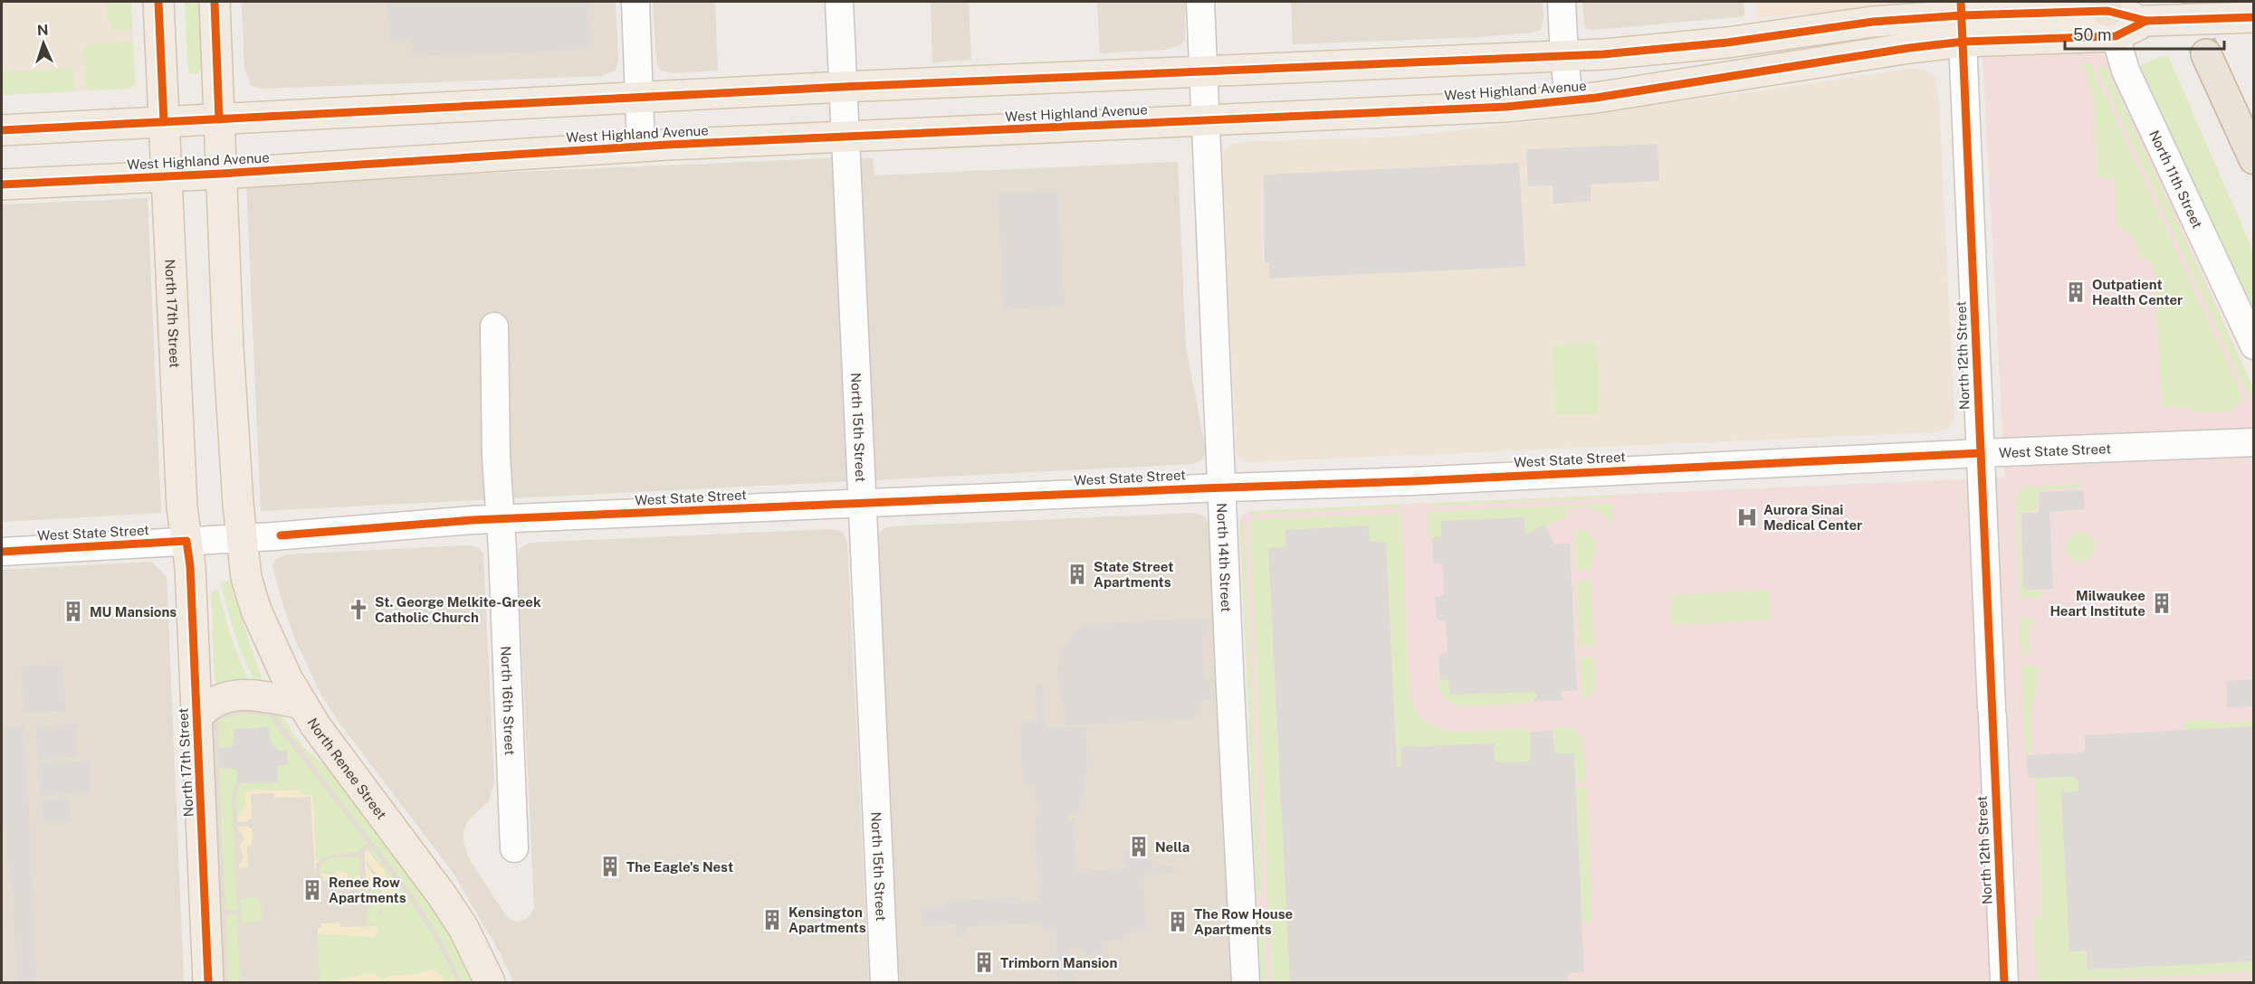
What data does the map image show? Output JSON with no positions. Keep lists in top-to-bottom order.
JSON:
{
  "streets": {
    "main road": ["West Highland Avenue", "North 17th Street", "North Renee Street"],
    "street": [
      "North 11th Street",
      "North 12th Street",
      "North 15th Street",
      "West State Street",
      "North 14th Street",
      "North 16th Street"
    ]
  },
  "crossings": [
    ["West Highland Avenue", "North 11th Street"],
    ["West Highland Avenue", "North 17th Street"],
    ["West Highland Avenue", "North 12th Street"],
    ["West Highland Avenue", "North 15th Street"],
    ["West Highland Avenue", "North 14th Street"],
    ["North 17th Street", "West State Street"],
    ["North 12th Street", "West State Street"],
    ["North 15th Street", "West State Street"],
    ["West State Street", "North 14th Street"],
    ["West State Street", "North 16th Street"],
    ["West State Street", "North Renee Street"]
  ],
  "places": {
    "building": [
      "Outpatient Health Center",
      "State Street Apartments",
      "Milwaukee Heart Institute",
      "MU Mansions",
      "Nella",
      "The Eagle's Nest",
      "Renee Row Apartments",
      "Kensington Apartments",
      "The Row House Apartments",
      "Trimborn Mansion"
    ],
    "hospital": ["Aurora Sinai Medical Center"],
    "church": ["St. George Melkite-Greek Catholic Church"]
  },
  "scale_bar": "50 m",
  "north": "top"
}
